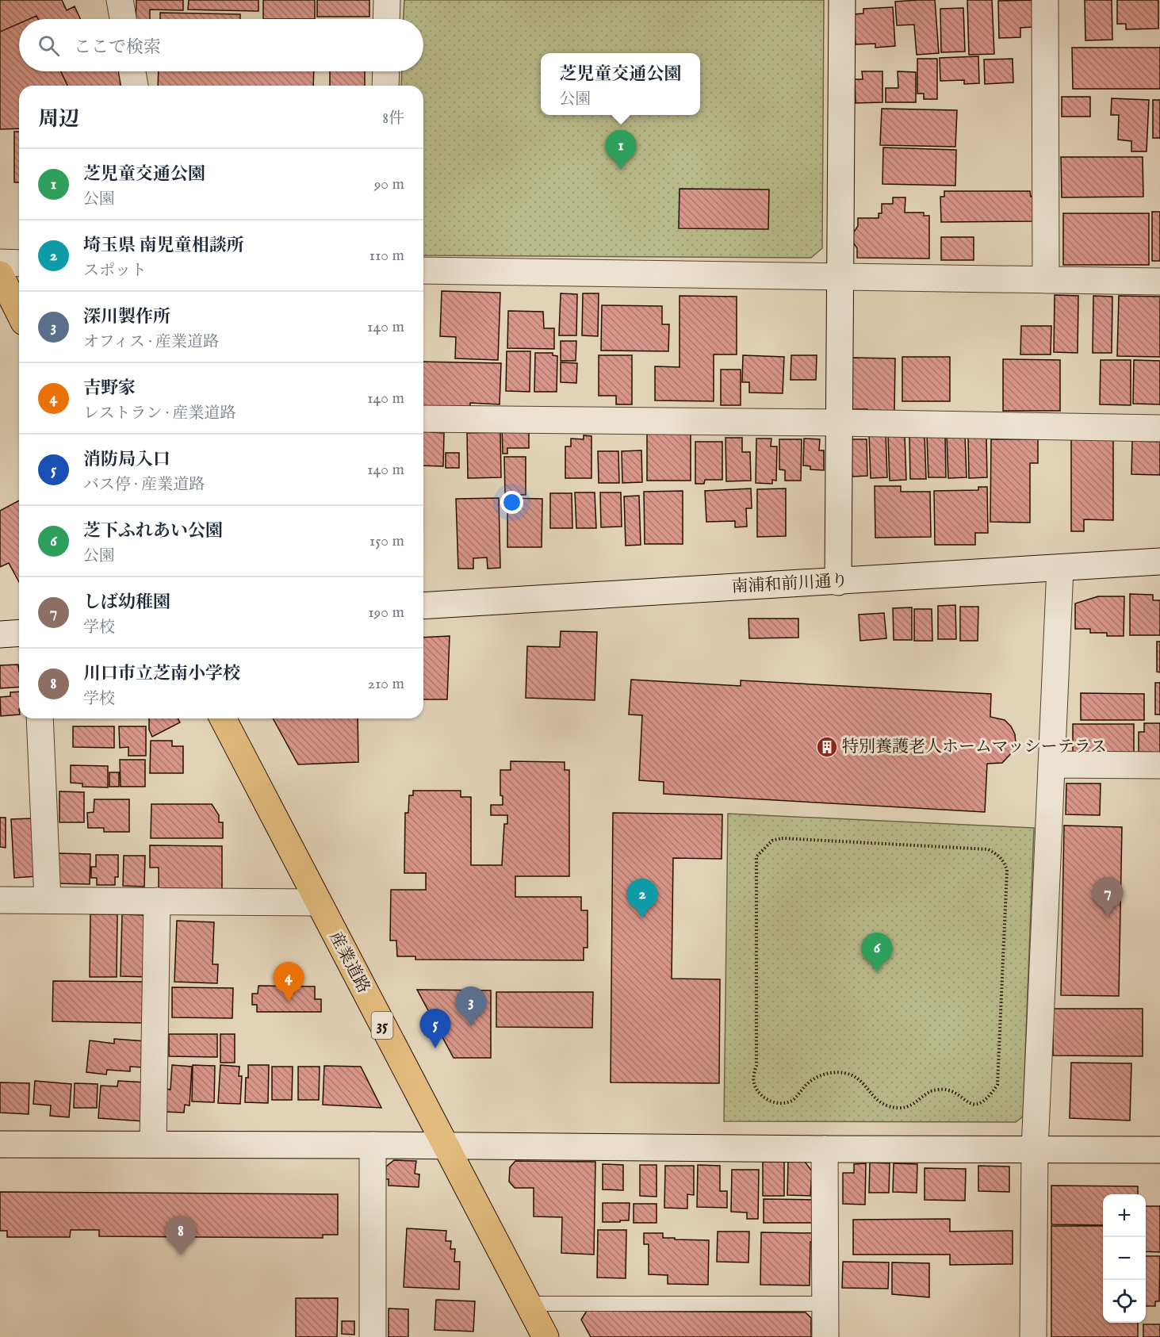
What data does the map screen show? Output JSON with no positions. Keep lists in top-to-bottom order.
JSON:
{
  "streets": {
    "main road": ["産業道路", "35"],
    "street": ["南浦和前川通り"]
  },
  "places": {
    "building": ["特別養護老人ホームマッシーテラス"]
  },
  "page": {
    "search": "ここで検索",
    "popup": ["芝児童交通公園", "公園"],
    "heading": ["周辺", "8件"],
    "pins": [
      "1",
      "7",
      "2",
      "6",
      "4",
      "3",
      "5",
      "8"
    ],
    "list": [
      {
        "mark": "1",
        "name": "芝児童交通公園",
        "note": "公園",
        "value": "90 m"
      },
      {
        "mark": "2",
        "name": "埼玉県 南児童相談所",
        "note": "スポット",
        "value": "110 m"
      },
      {
        "mark": "3",
        "name": "深川製作所",
        "note": "オフィス · 産業道路",
        "value": "140 m"
      },
      {
        "mark": "4",
        "name": "吉野家",
        "note": "レストラン · 産業道路",
        "value": "140 m"
      },
      {
        "mark": "5",
        "name": "消防局入口",
        "note": "バス停 · 産業道路",
        "value": "140 m"
      },
      {
        "mark": "6",
        "name": "芝下ふれあい公園",
        "note": "公園",
        "value": "150 m"
      },
      {
        "mark": "7",
        "name": "しば幼稚園",
        "note": "学校",
        "value": "190 m"
      },
      {
        "mark": "8",
        "name": "川口市立芝南小学校",
        "note": "学校",
        "value": "210 m"
      }
    ],
    "map_buttons": ["+", "−"]
  }
}
